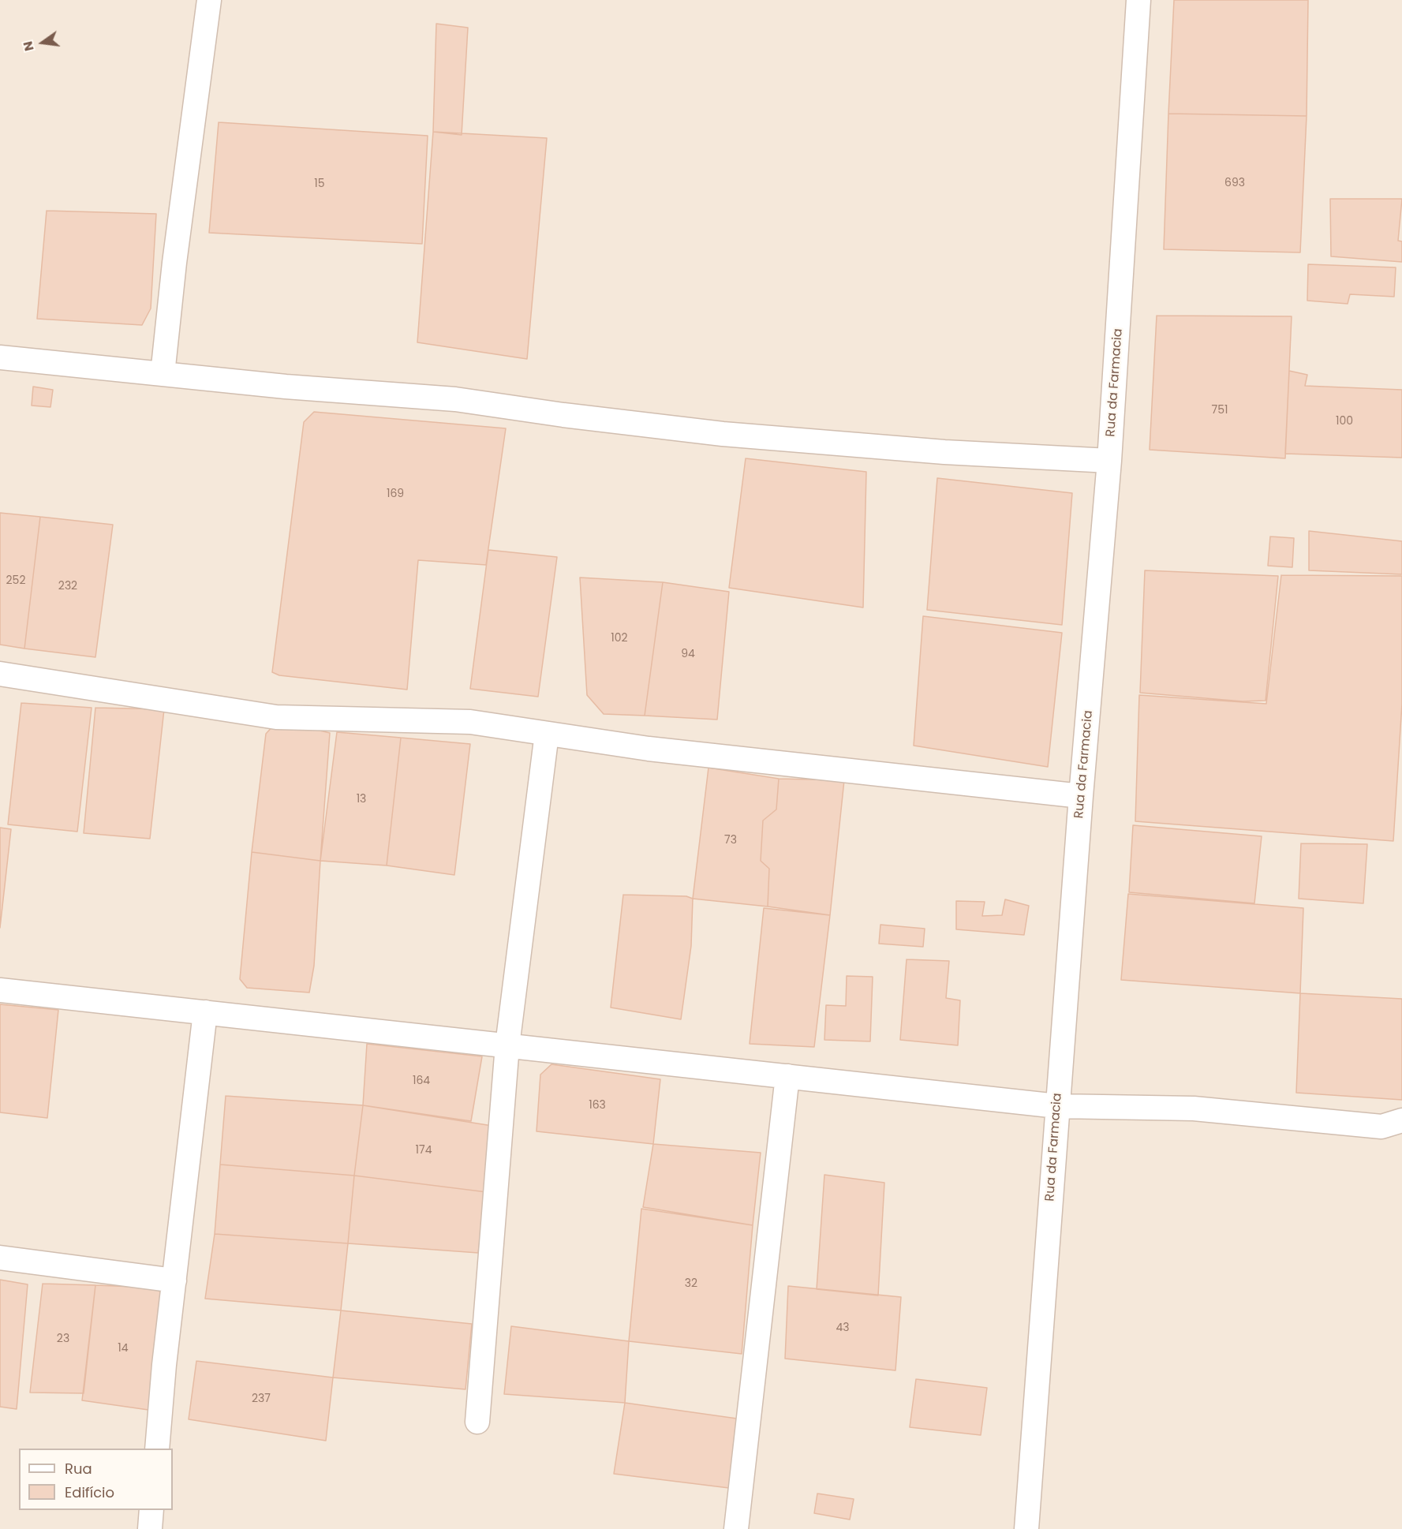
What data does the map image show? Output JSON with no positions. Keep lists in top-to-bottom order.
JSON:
{
  "streets": {
    "street": ["Rua da Farmacia"]
  },
  "house_numbers": [
    "693",
    "15",
    "751",
    "100",
    "169",
    "252",
    "232",
    "102",
    "94",
    "13",
    "73",
    "164",
    "163",
    "174",
    "32",
    "43",
    "23",
    "14",
    "237"
  ],
  "legend": ["Rua", "Edifício"],
  "north": "left"
}
